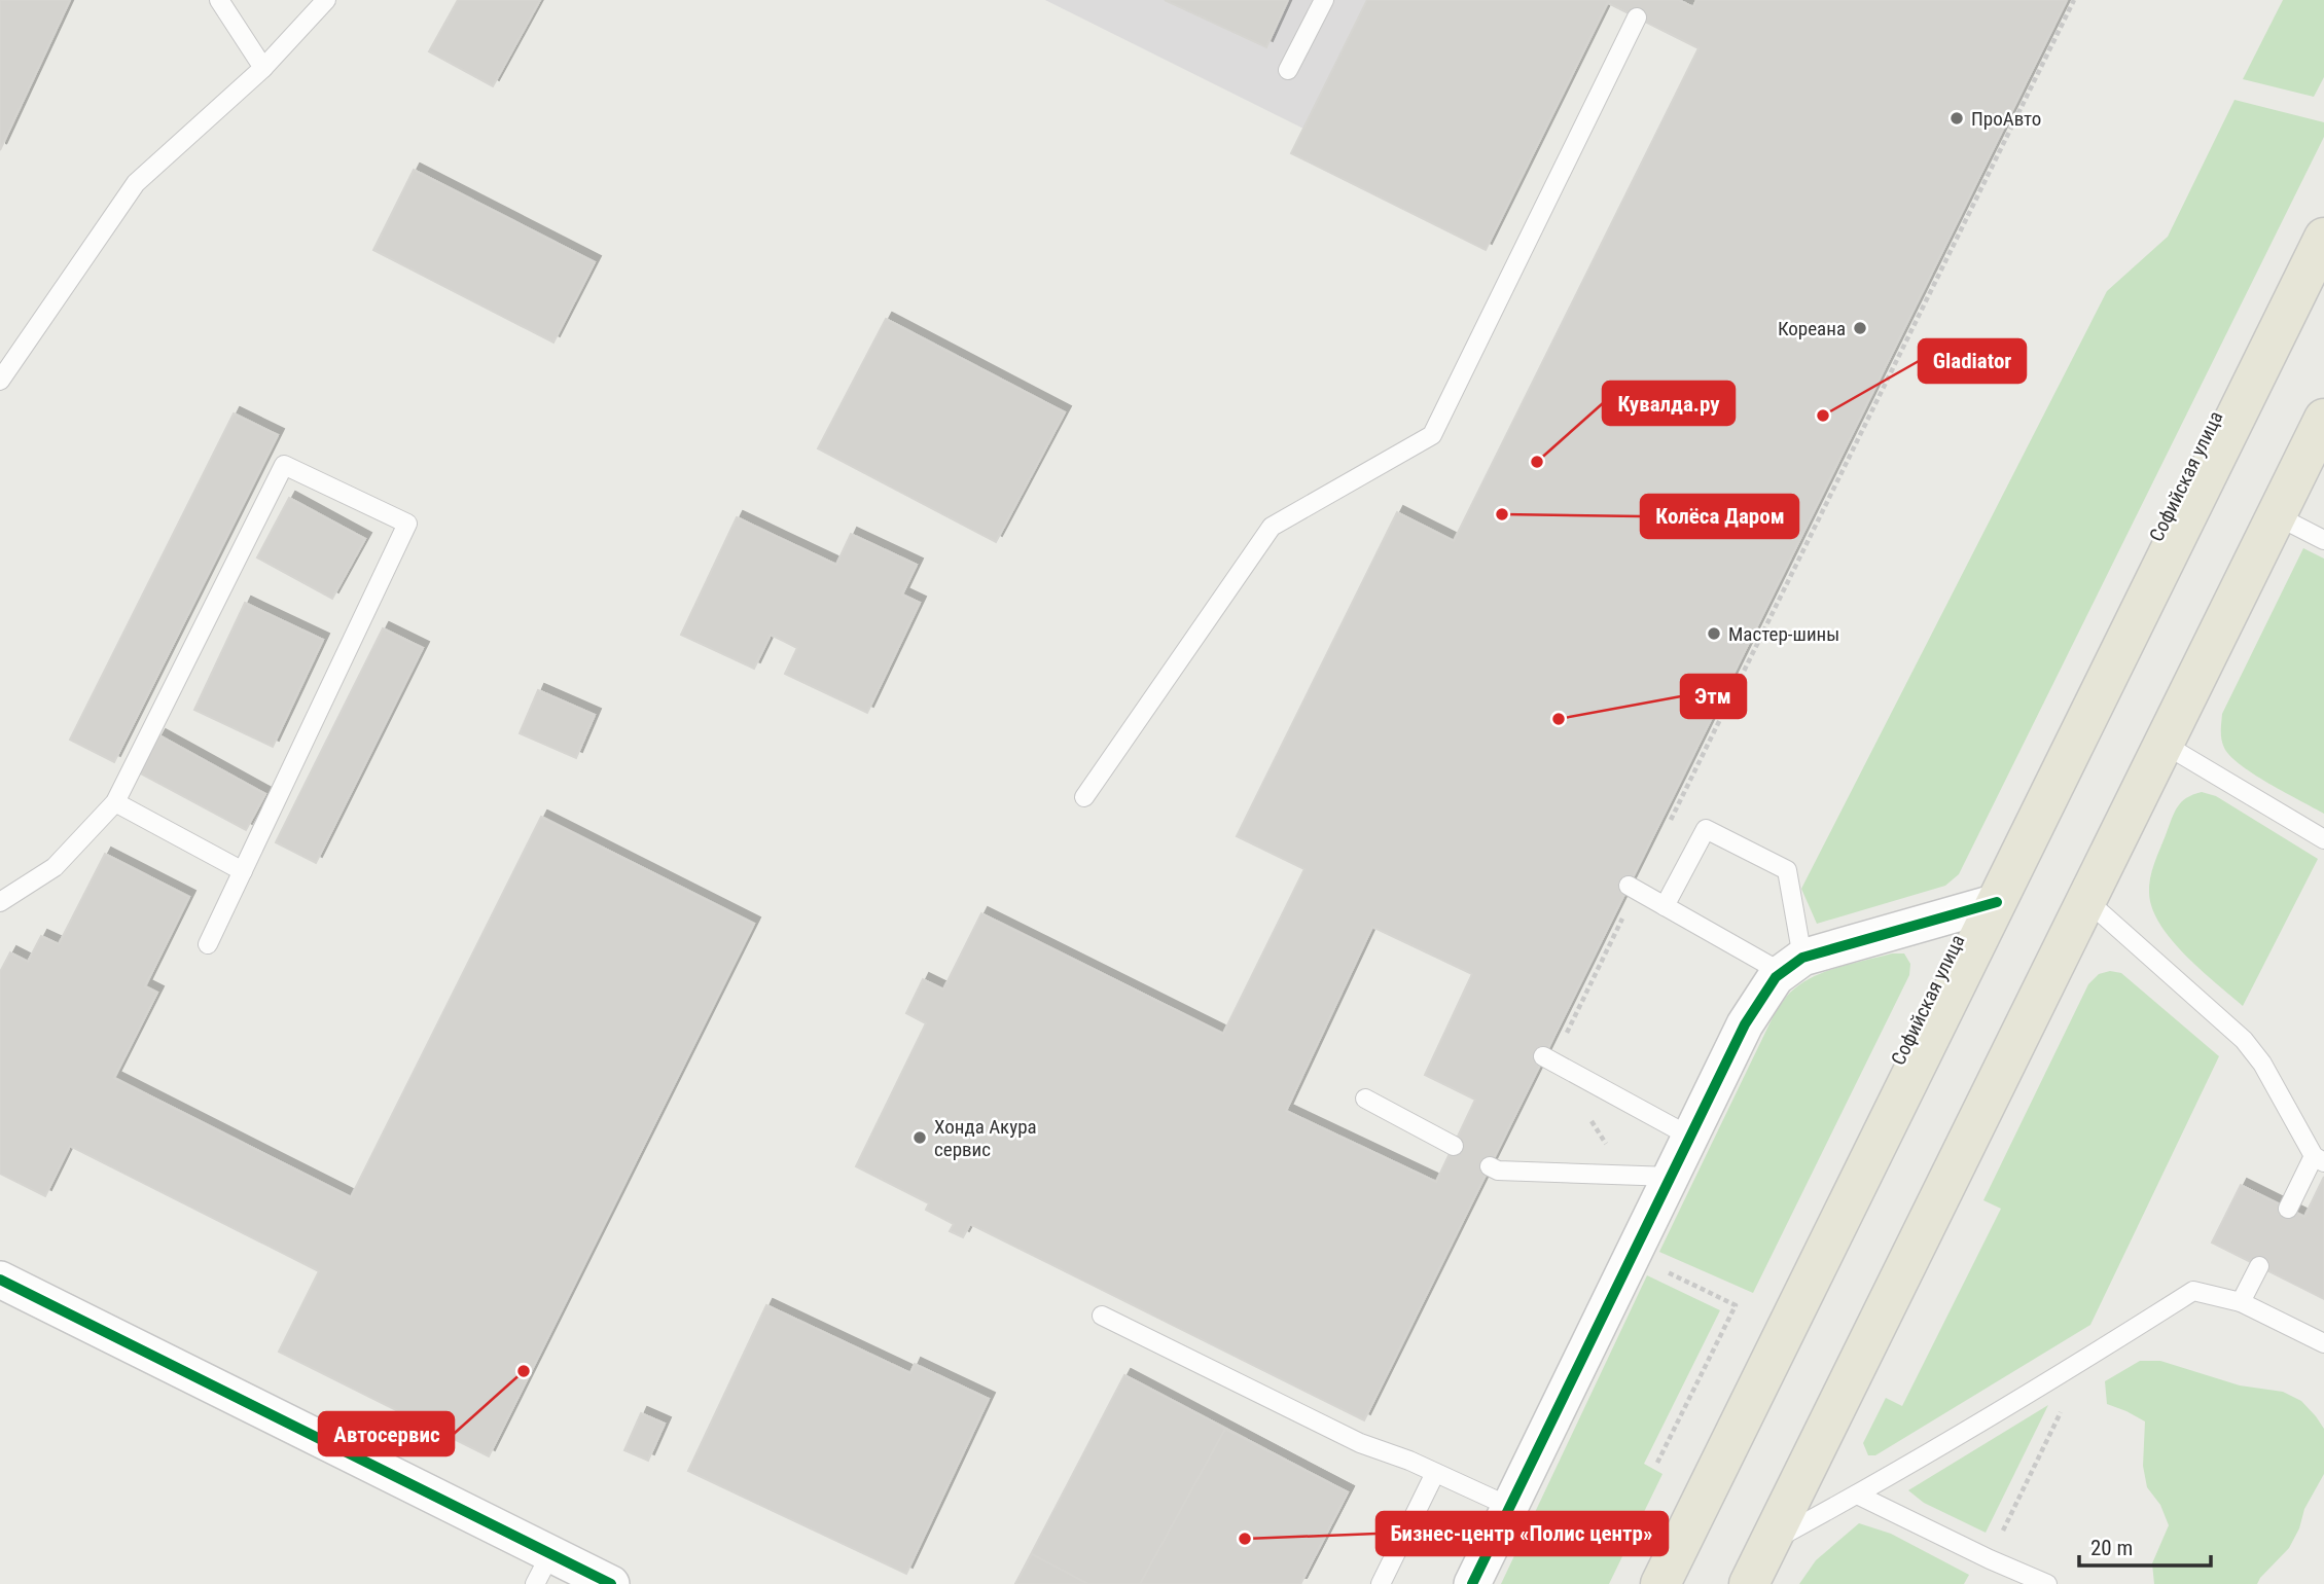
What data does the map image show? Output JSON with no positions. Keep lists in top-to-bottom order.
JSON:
{
  "streets": {
    "main road": ["Софийская улица"]
  },
  "places": [
    "ПроАвто",
    "Кореана",
    "Gladiator",
    "Кувалда.ру",
    "Колёса Даром",
    "Мастер-шины",
    "Этм",
    "Хонда Акура сервис",
    "Автосервис",
    "Бизнес-центр «Полис центр»"
  ],
  "scale_bar": "20 m"
}
